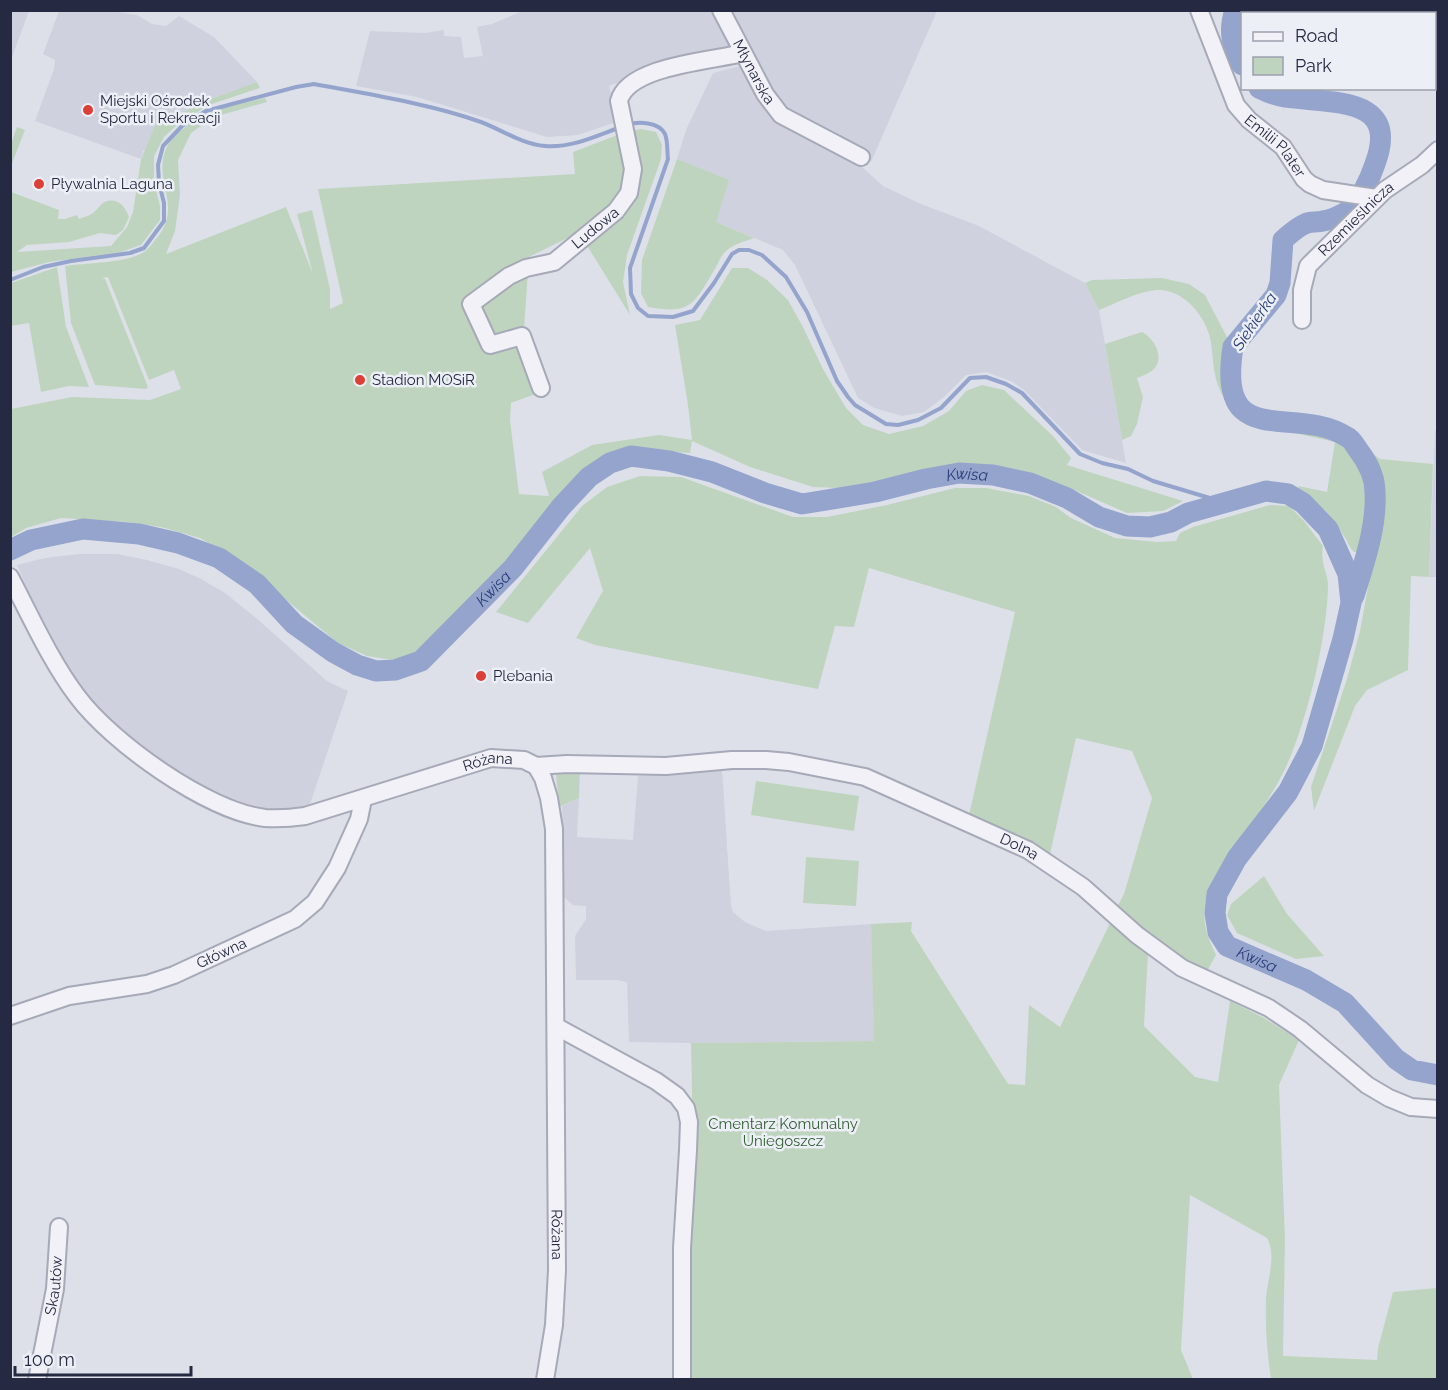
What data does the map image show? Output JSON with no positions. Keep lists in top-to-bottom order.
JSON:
{
  "streets": {
    "street": [
      "Młynarska",
      "Emilii Plater",
      "Rzemieślnicza",
      "Ludowa",
      "Różana",
      "Dolna",
      "Główna",
      "Skautów"
    ]
  },
  "crossings": [
    ["Młynarska", "Ludowa"],
    ["Emilii Plater", "Rzemieślnicza"],
    ["Różana", "Dolna"],
    ["Różana", "Główna"]
  ],
  "water": ["Siekierka", "Kwisa"],
  "parks": ["Cmentarz Komunalny Uniegoszcz"],
  "places": [
    "Miejski Ośrodek Sportu i Rekreacji",
    "Pływalnia Laguna",
    "Stadion MOSiR",
    "Plebania"
  ],
  "legend": ["Road", "Park"],
  "scale_bar": "100 m"
}
